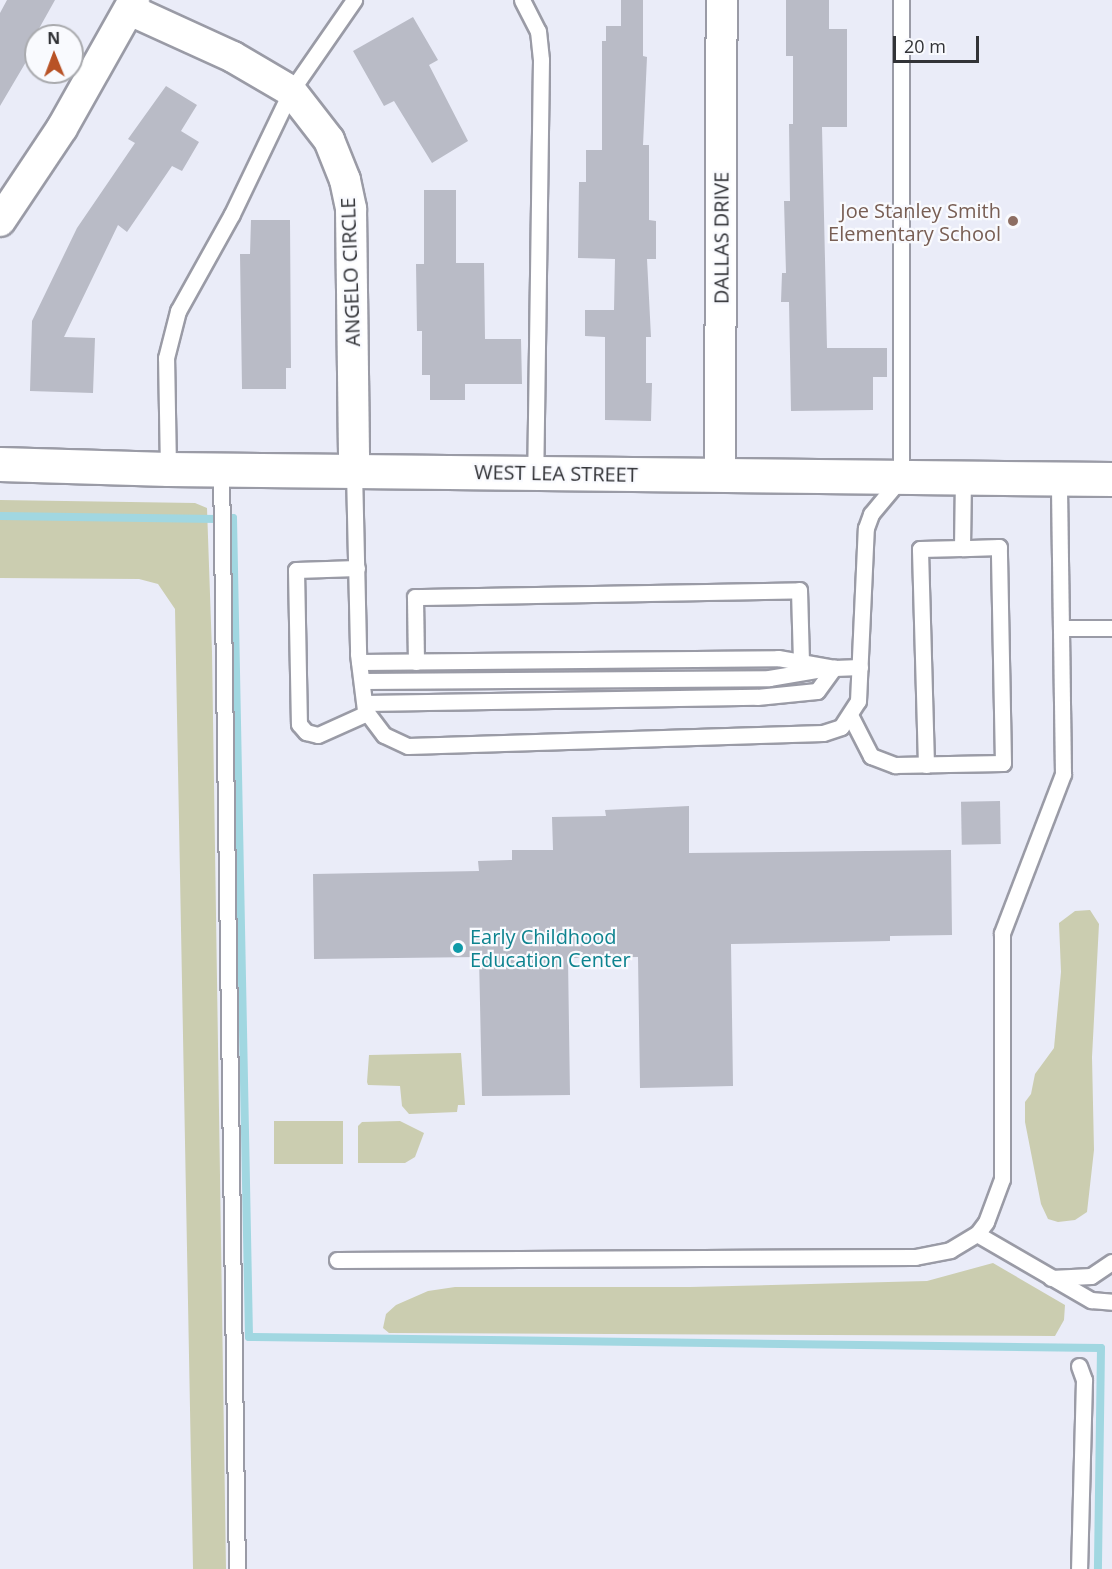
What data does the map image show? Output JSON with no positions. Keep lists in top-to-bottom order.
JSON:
{
  "streets": {
    "main road": ["WEST LEA STREET"],
    "street": ["DALLAS DRIVE", "ANGELO CIRCLE"]
  },
  "crossings": [
    ["DALLAS DRIVE", "WEST LEA STREET"],
    ["ANGELO CIRCLE", "WEST LEA STREET"]
  ],
  "places": ["Joe Stanley Smith Elementary School", "Early Childhood Education Center"],
  "scale_bar": "20 m",
  "north": "top"
}
